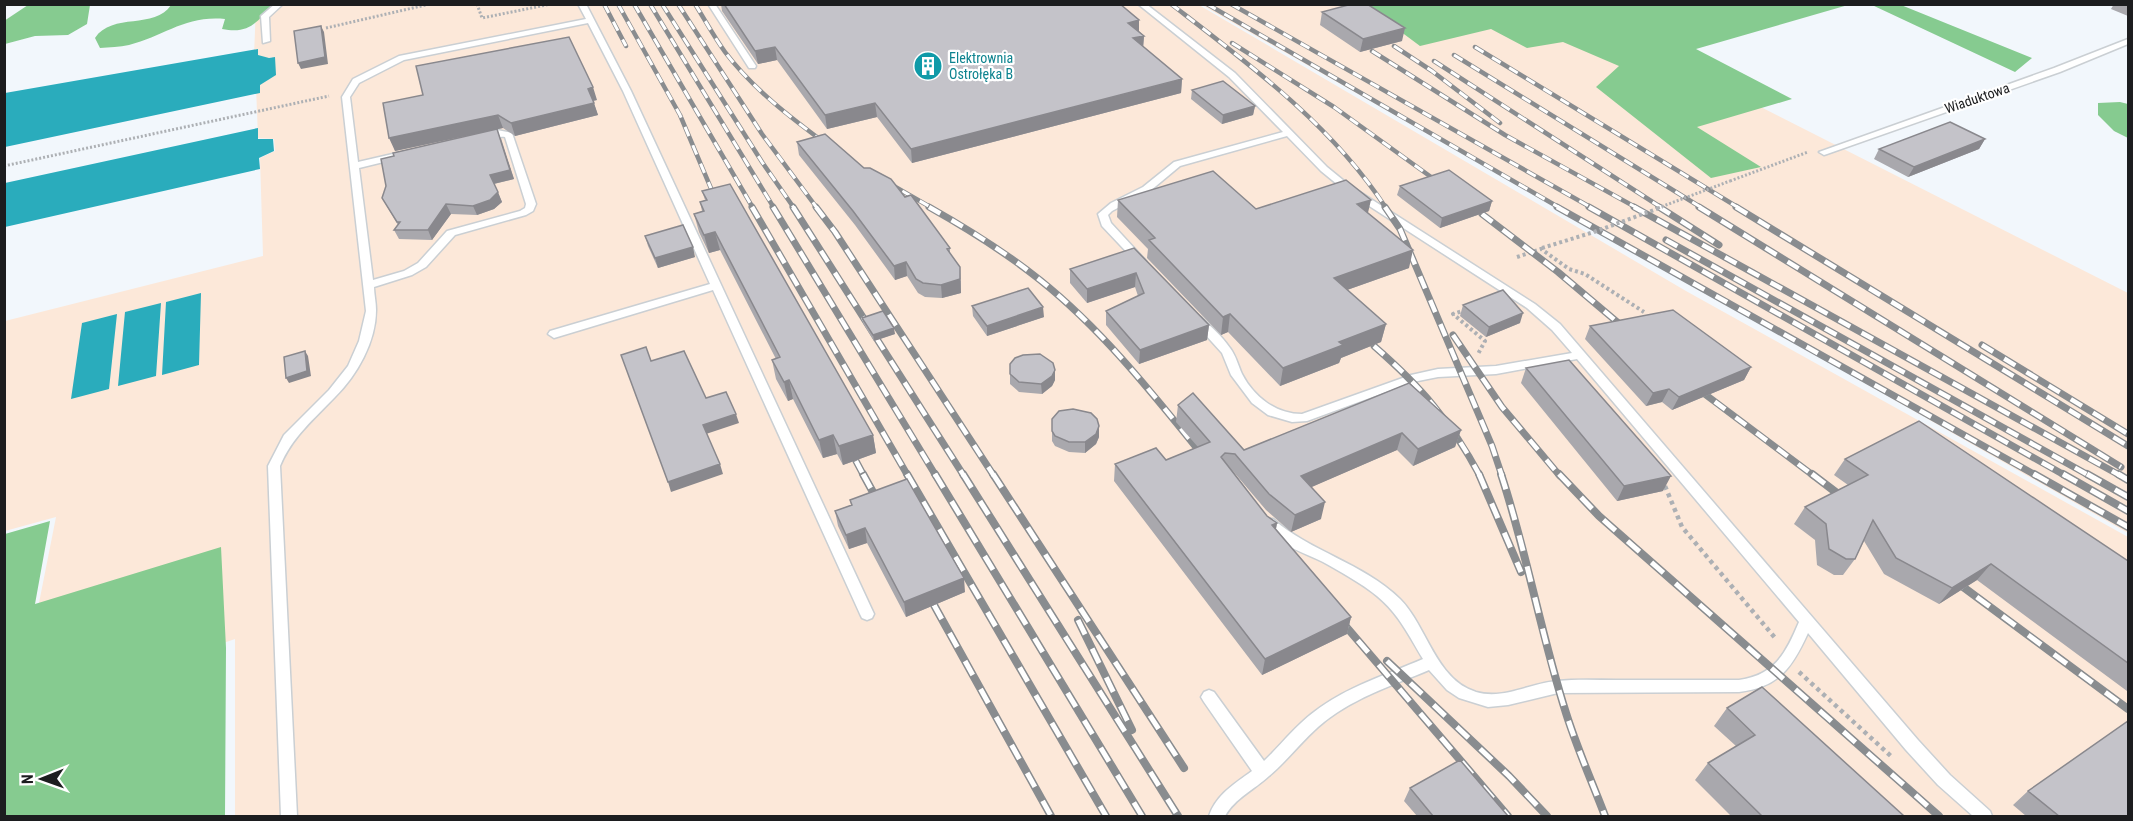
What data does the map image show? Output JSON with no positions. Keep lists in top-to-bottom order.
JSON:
{
  "streets": {
    "lane": ["Wiaduktowa"]
  },
  "places": {
    "building": ["Elektrownia Ostrołęka B"]
  },
  "north": "left"
}
